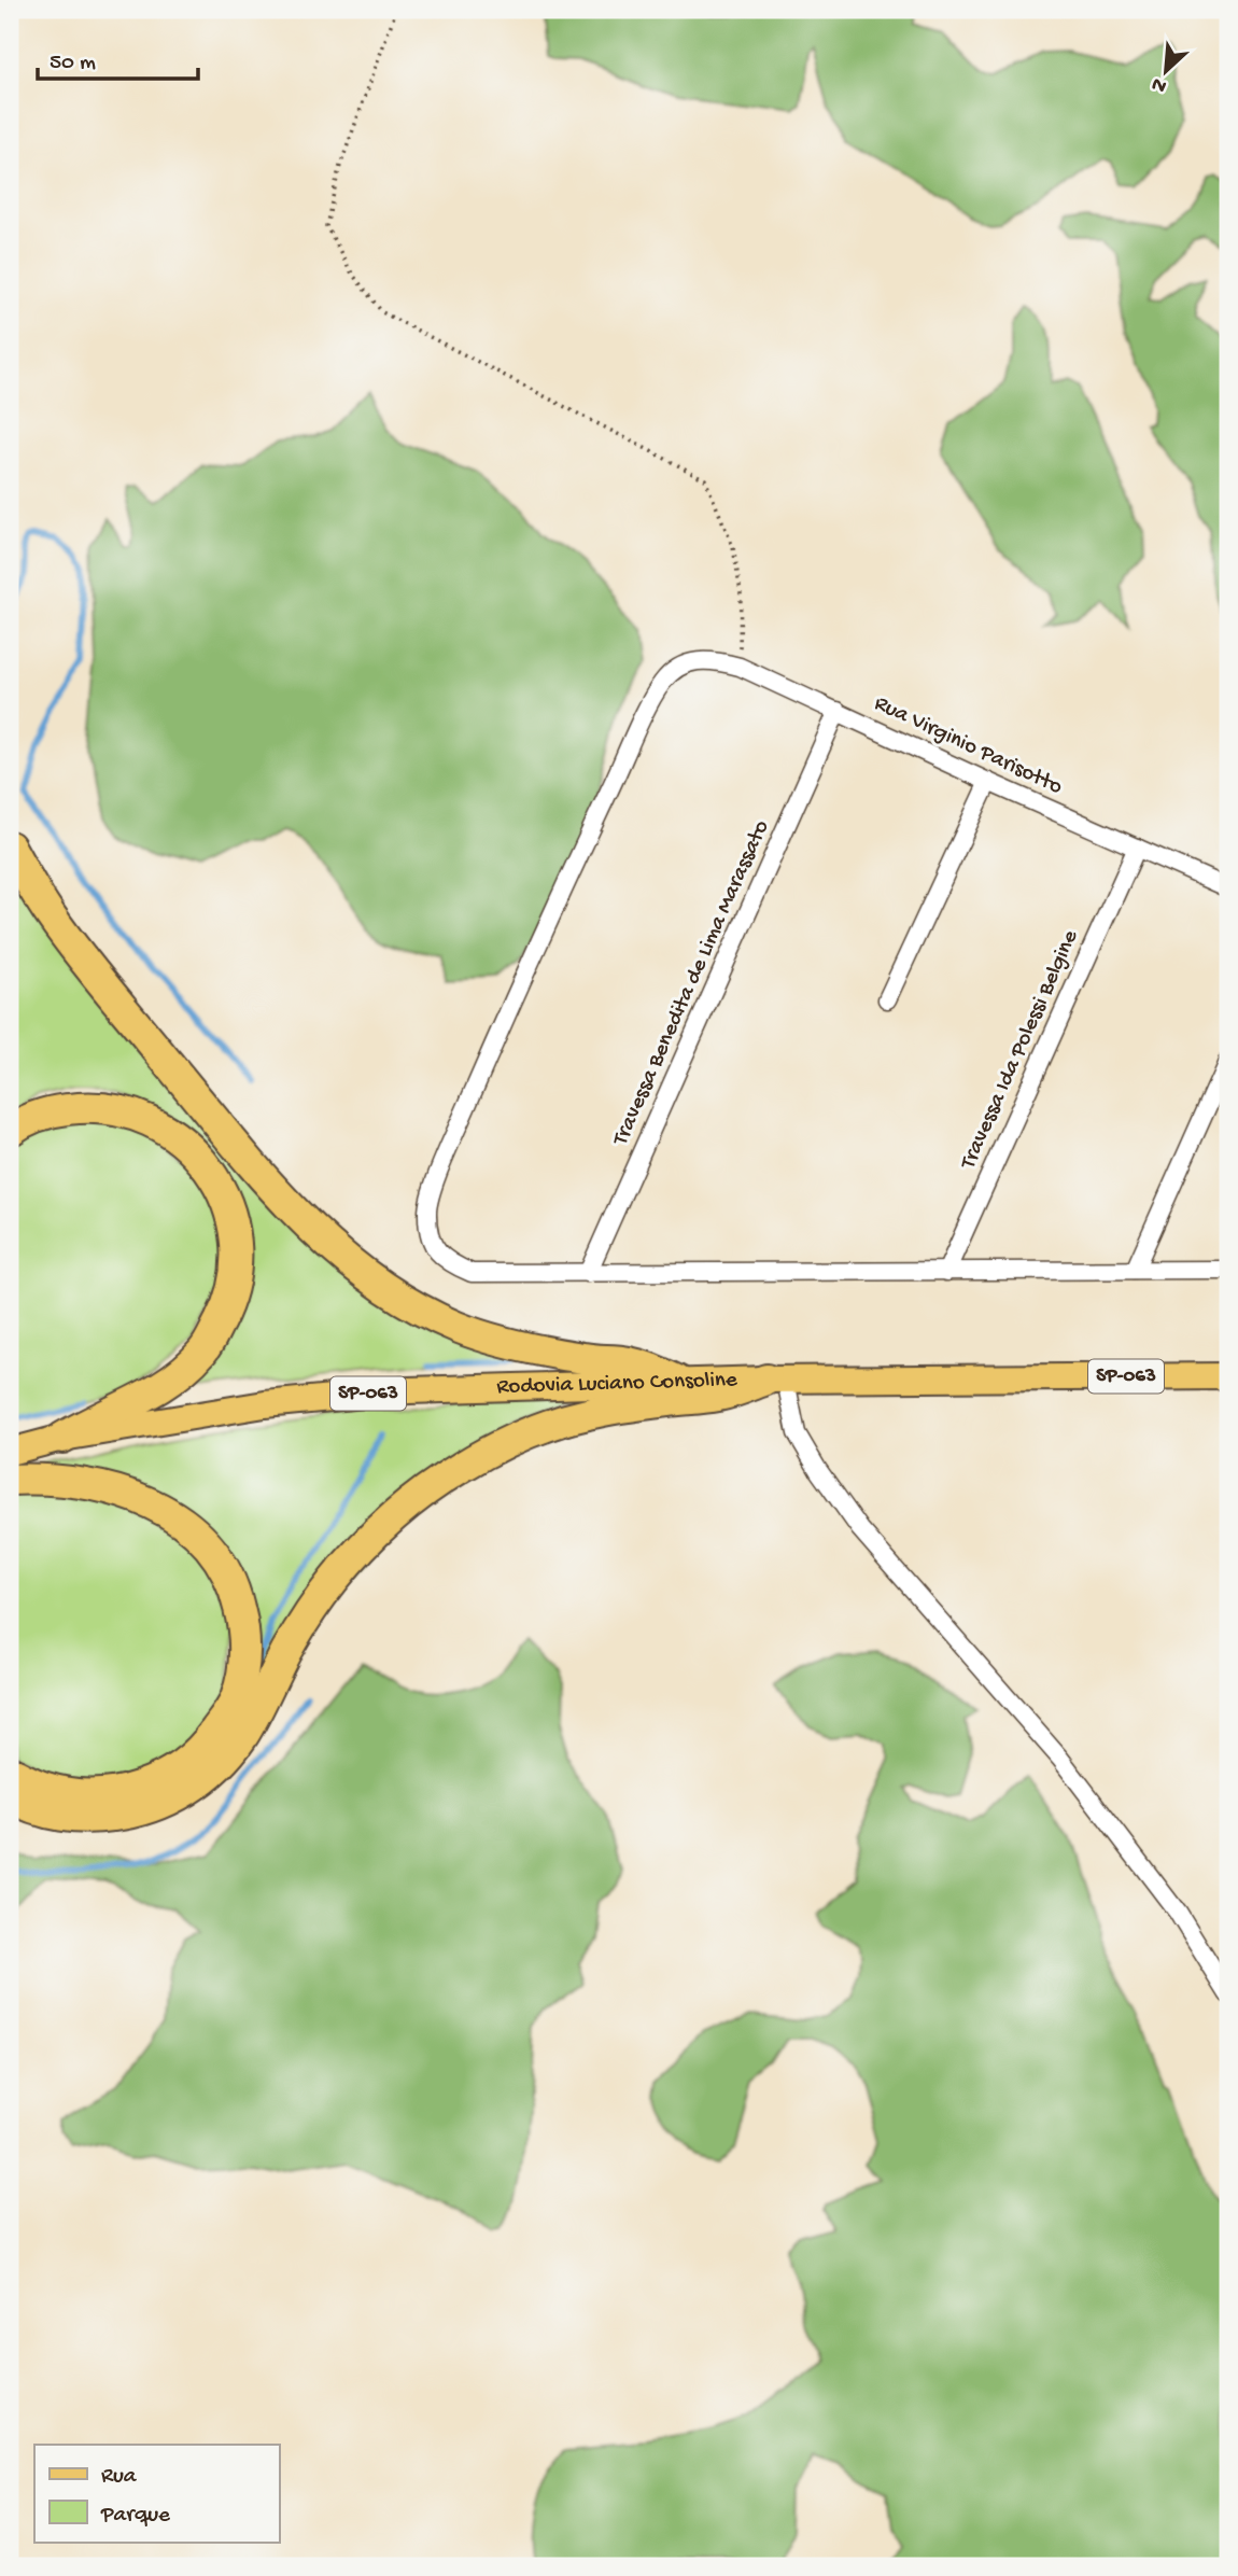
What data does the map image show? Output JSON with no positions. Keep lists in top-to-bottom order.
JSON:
{
  "streets": {
    "main road": ["SP-063", "Rodovia Luciano Consoline"],
    "street": ["Rua Virginio Parisotto", "Travessa Benedita de Lima Marassato", "Travessa Ida Polessi Belgine"]
  },
  "crossings": [
    ["Rua Virginio Parisotto", "Travessa Benedita de Lima Marassato"],
    ["Rua Virginio Parisotto", "Travessa Ida Polessi Belgine"]
  ],
  "legend": ["Rua", "Parque"],
  "scale_bar": "50 m",
  "north": "bottom left"
}
